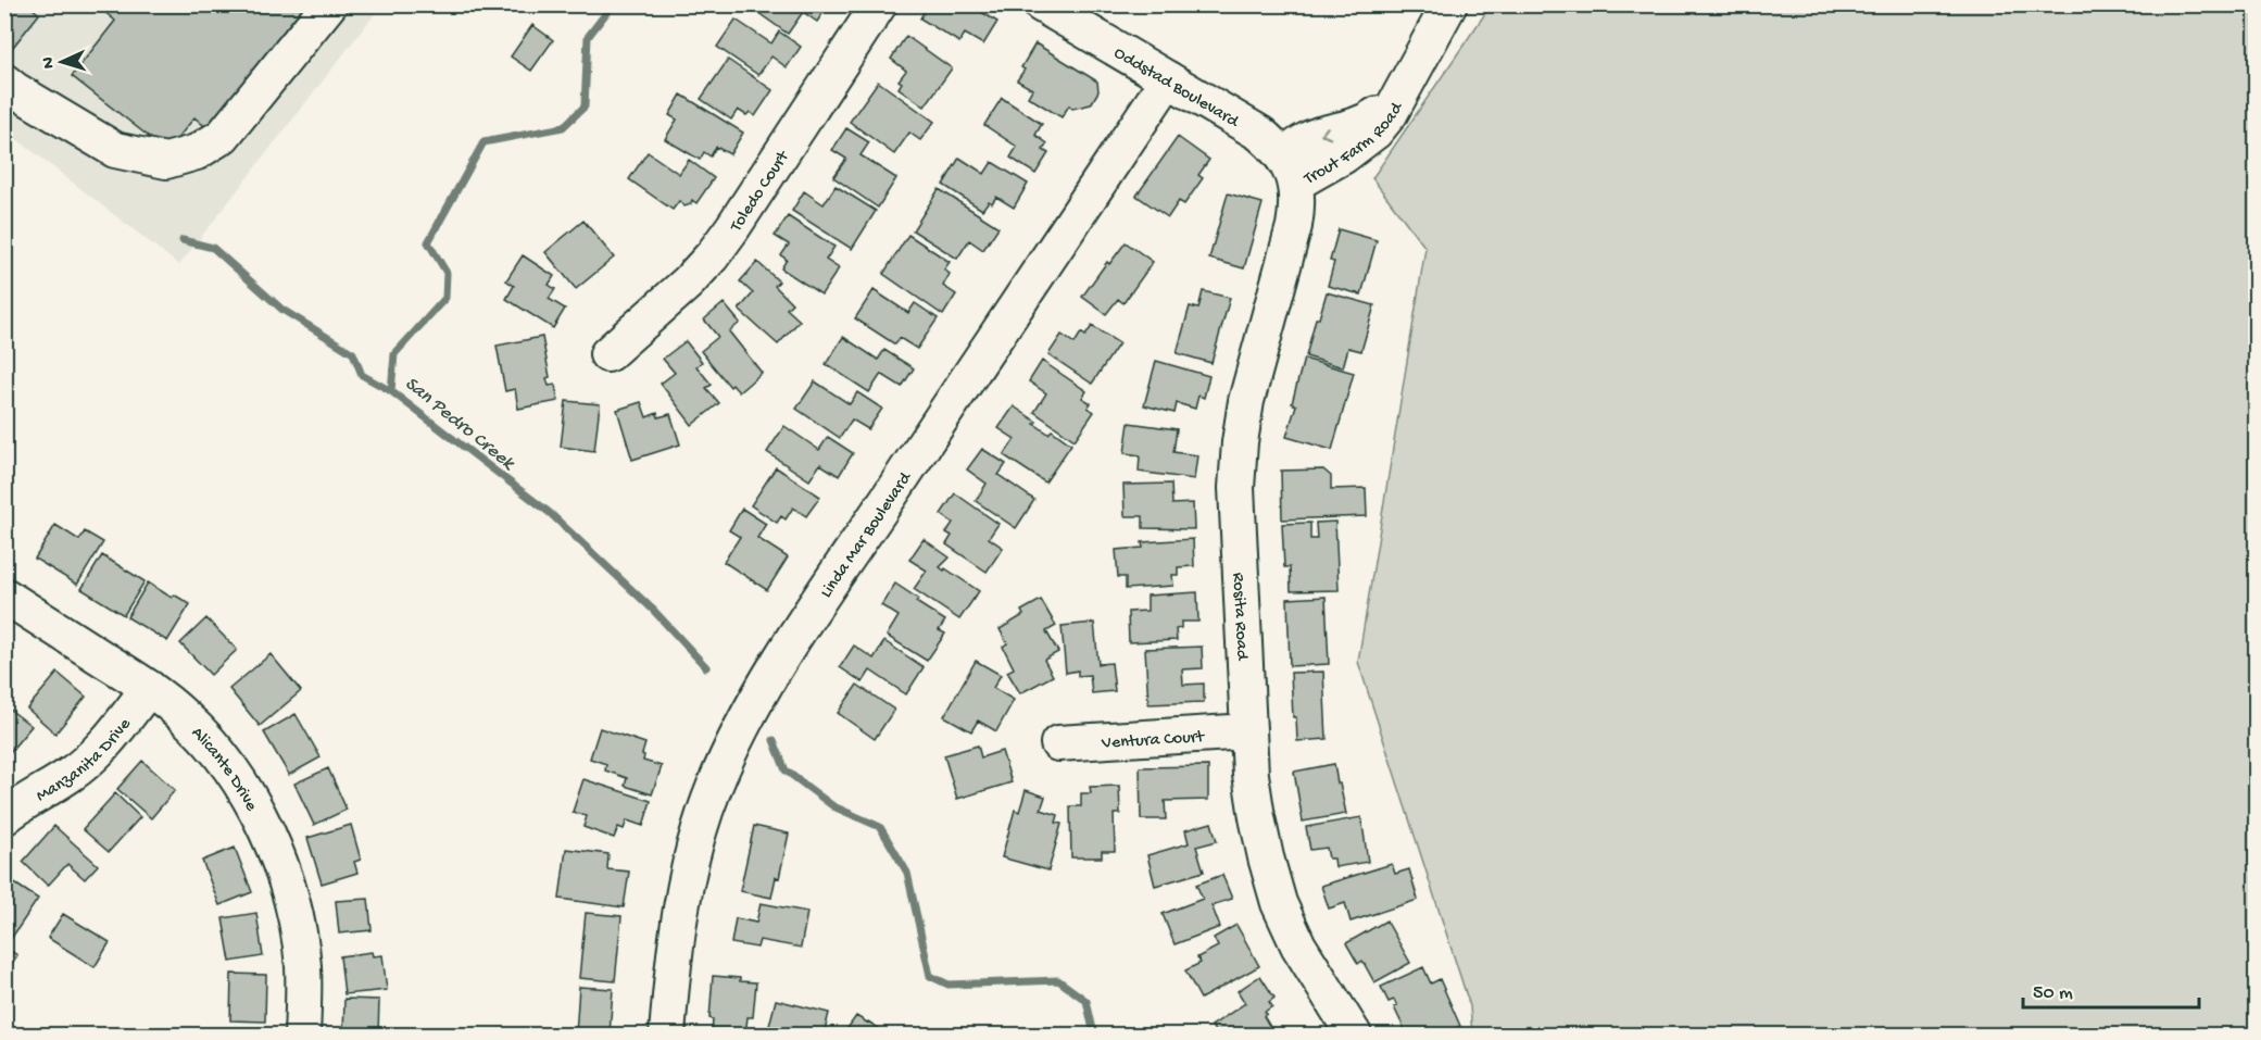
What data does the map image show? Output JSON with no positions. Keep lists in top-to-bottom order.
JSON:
{
  "streets": {
    "street": [
      "Oddstad Boulevard",
      "Trout Farm Road",
      "Toledo Court",
      "Linda Mar Boulevard",
      "Rosita Road",
      "Ventura Court",
      "Manzanita Drive",
      "Alicante Drive"
    ]
  },
  "crossings": [
    ["Oddstad Boulevard", "Trout Farm Road"],
    ["Oddstad Boulevard", "Linda Mar Boulevard"],
    ["Oddstad Boulevard", "Rosita Road"],
    ["Trout Farm Road", "Rosita Road"],
    ["Rosita Road", "Ventura Court"],
    ["Manzanita Drive", "Alicante Drive"]
  ],
  "water": ["San Pedro Creek"],
  "scale_bar": "50 m",
  "north": "left"
}
